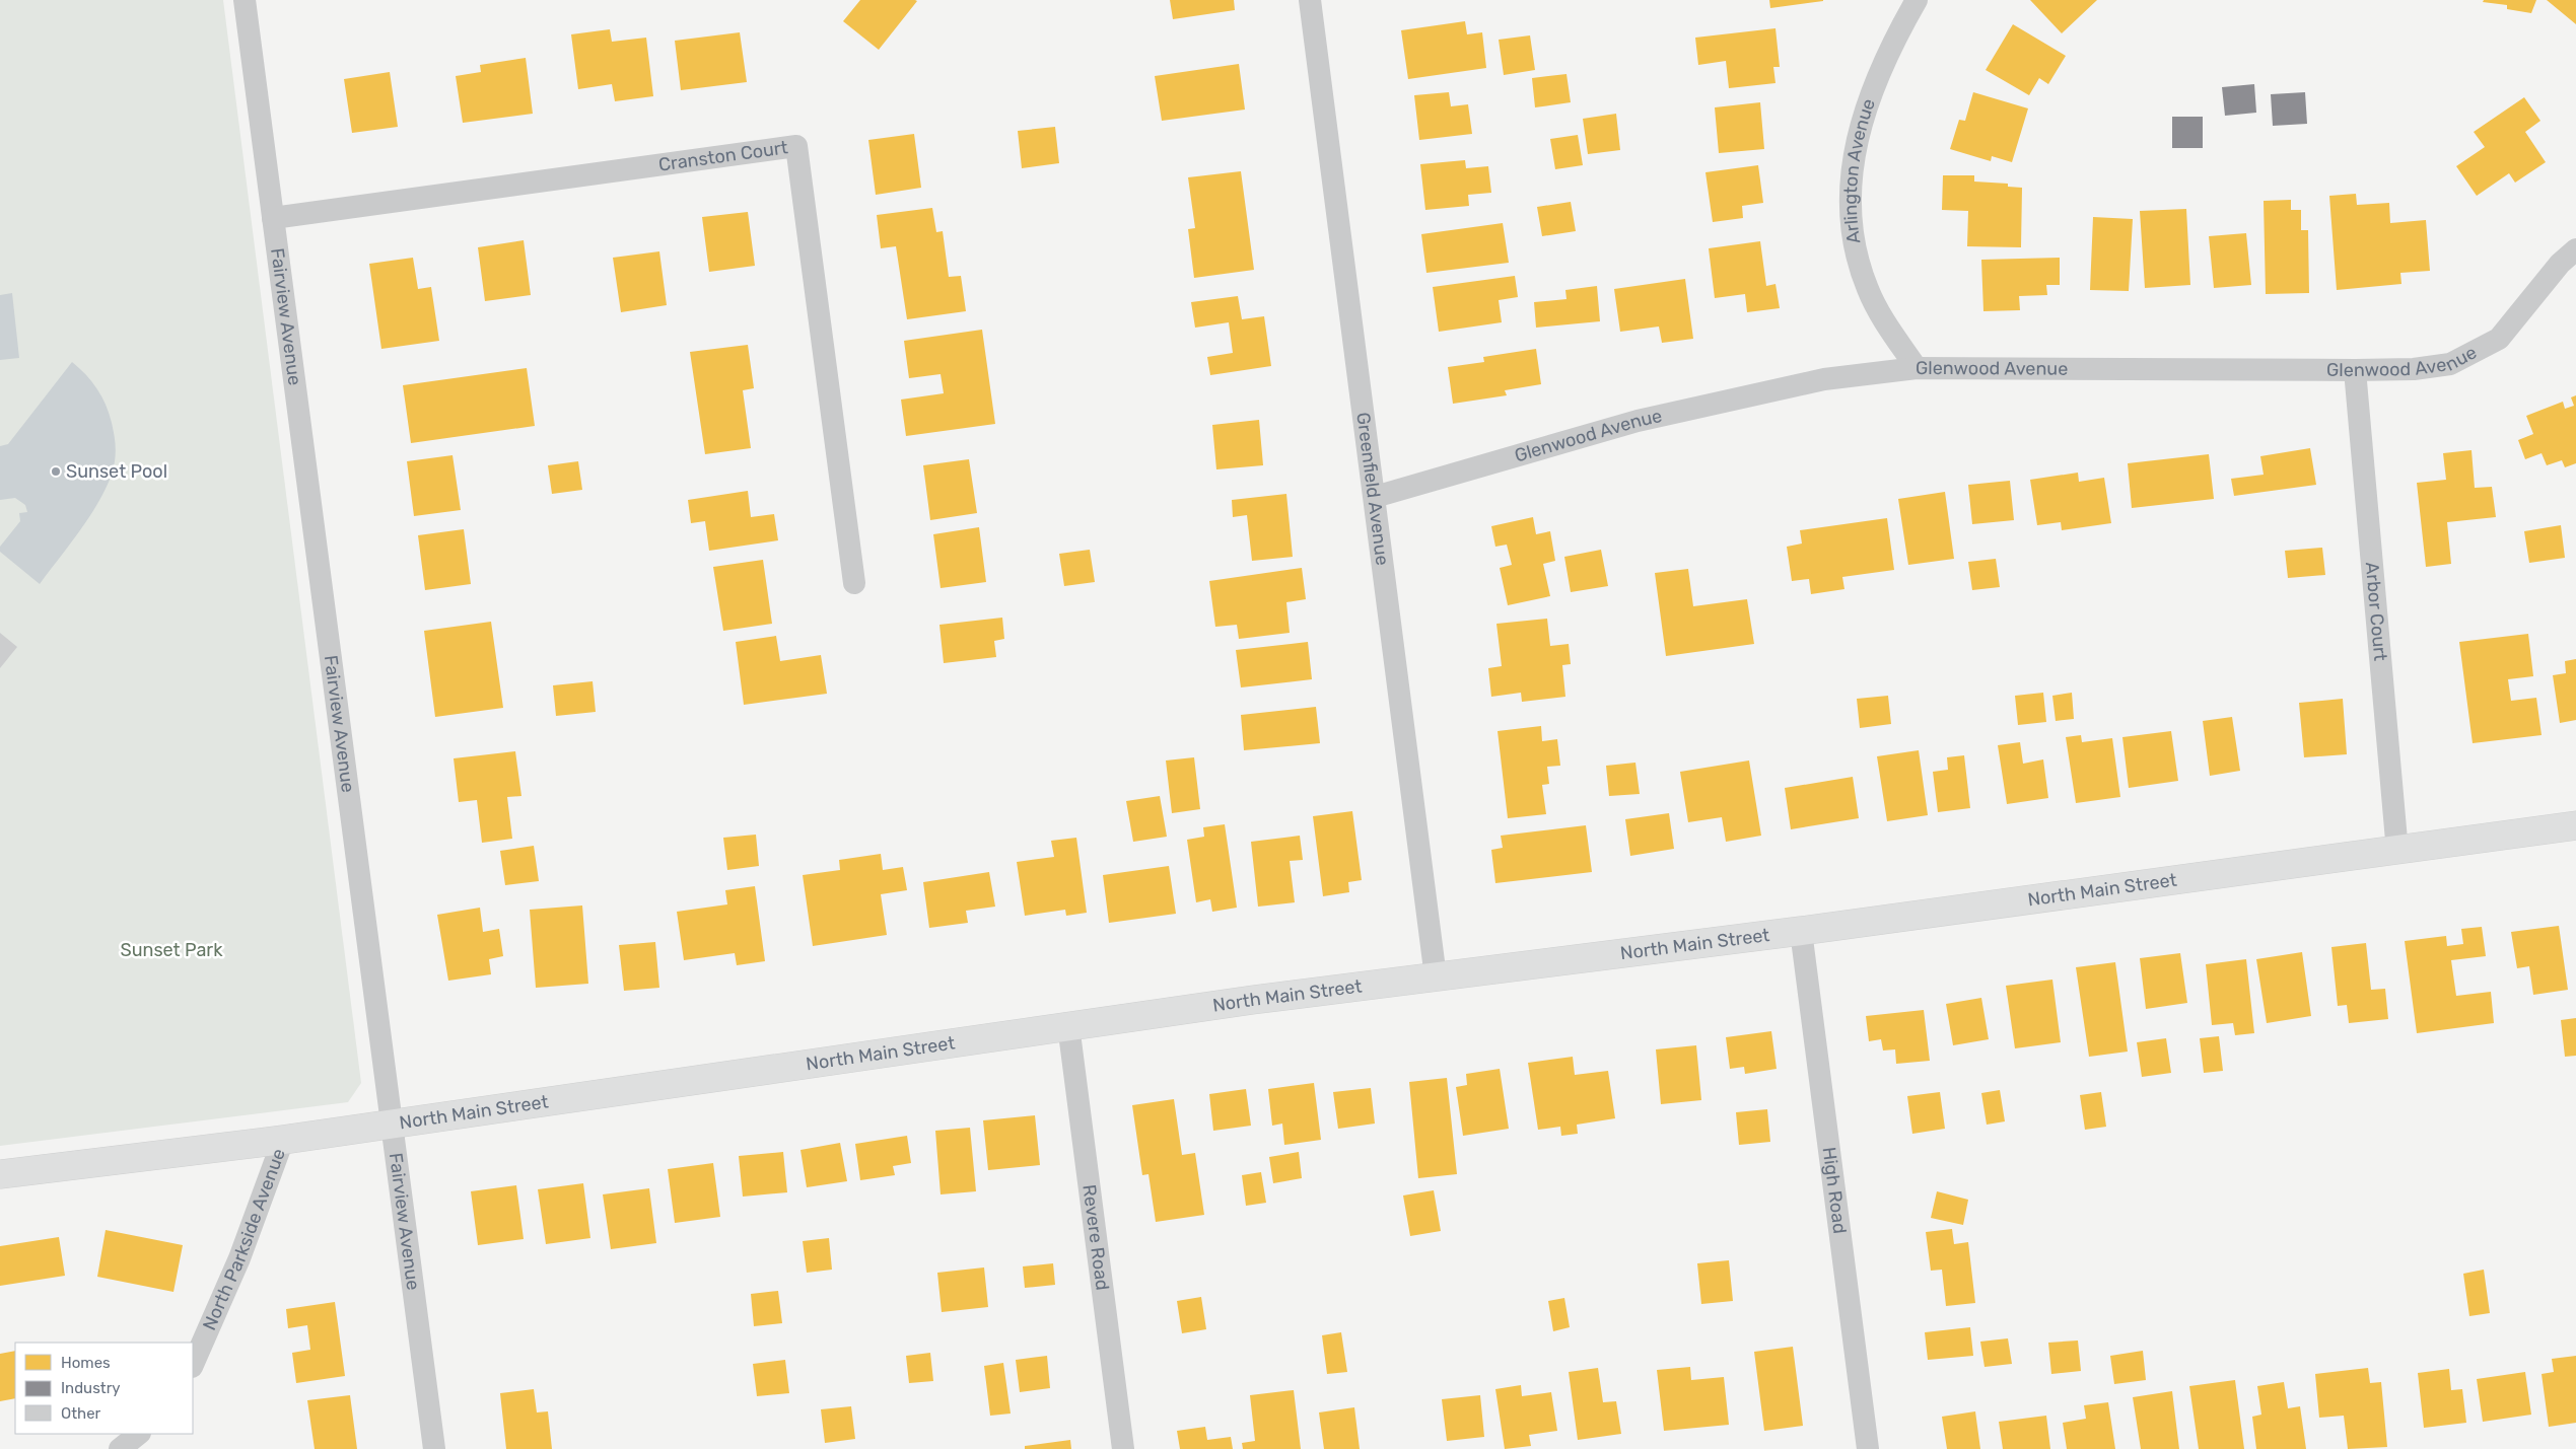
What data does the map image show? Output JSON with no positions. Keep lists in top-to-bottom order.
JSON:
{
  "streets": {
    "street": [
      "Cranston Court",
      "Arlington Avenue",
      "Fairview Avenue",
      "Glenwood Avenue",
      "Greenfield Avenue",
      "Arbor Court",
      "North Main Street",
      "High Road",
      "Revere Road",
      "North Parkside Avenue"
    ]
  },
  "crossings": [
    ["Cranston Court", "Fairview Avenue"],
    ["Arlington Avenue", "Glenwood Avenue"],
    ["Fairview Avenue", "North Main Street"],
    ["Glenwood Avenue", "Greenfield Avenue"],
    ["Glenwood Avenue", "Arbor Court"],
    ["Greenfield Avenue", "North Main Street"],
    ["Arbor Court", "North Main Street"],
    ["North Main Street", "High Road"],
    ["North Main Street", "Revere Road"],
    ["North Main Street", "North Parkside Avenue"]
  ],
  "parks": ["Sunset Park"],
  "places": ["Sunset Pool"],
  "legend": ["Homes", "Industry", "Other"]
}
